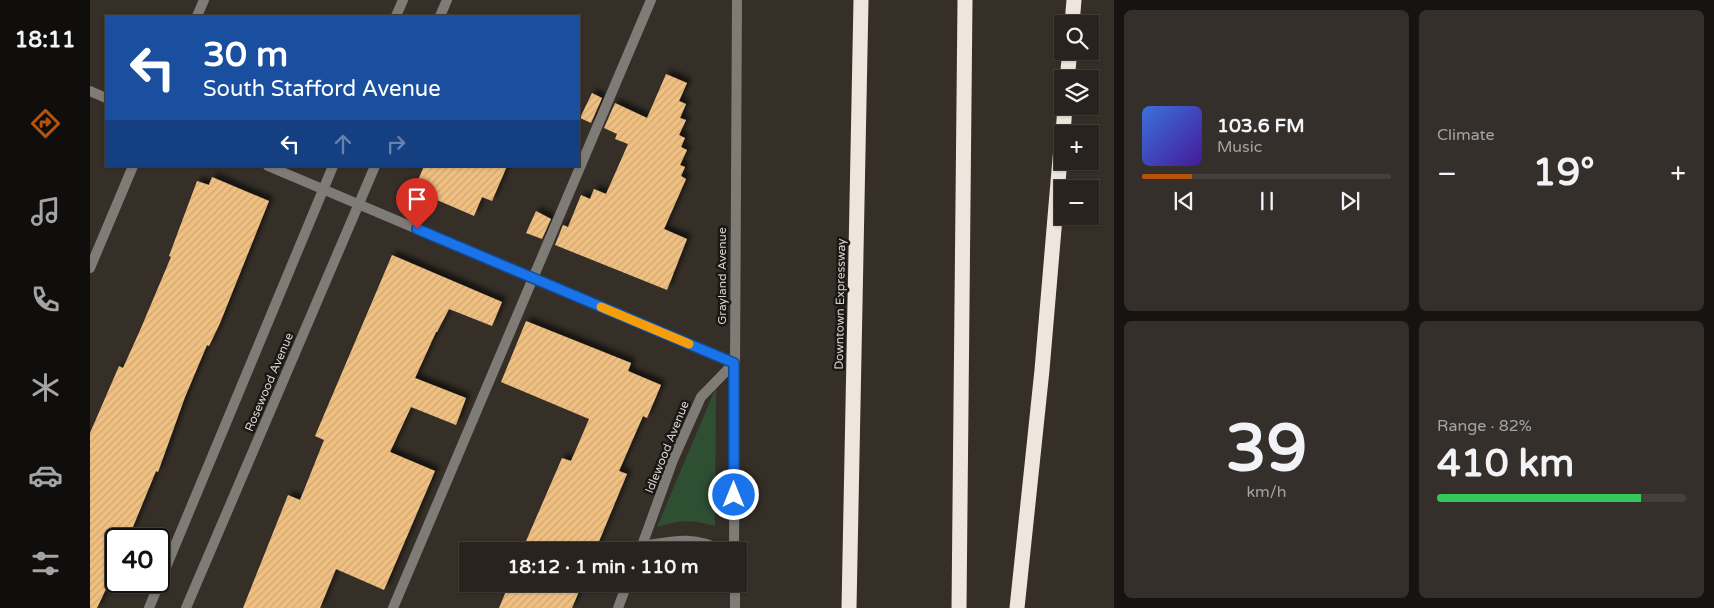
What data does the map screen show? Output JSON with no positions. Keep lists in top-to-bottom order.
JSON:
{
  "streets": {
    "highway": ["Downtown Expressway"],
    "street": ["Grayland Avenue", "Rosewood Avenue", "Idlewood Avenue"]
  },
  "crossings": [
    ["Grayland Avenue", "Idlewood Avenue"]
  ],
  "page": {
    "tabs": "18:11",
    "tile": [
      "Climate",
      ["39", "km/h"],
      ["Range · 82%", "410 km"]
    ],
    "map_buttons": ["+", "−"],
    "turn": ["30 m", "South Stafford Avenue"],
    "song": ["103.6 FM", "Music"],
    "heat": ["−", "19°", "+"],
    "limit": "40",
    "trip": "18:12 · 1 min · 110 m"
  }
}
